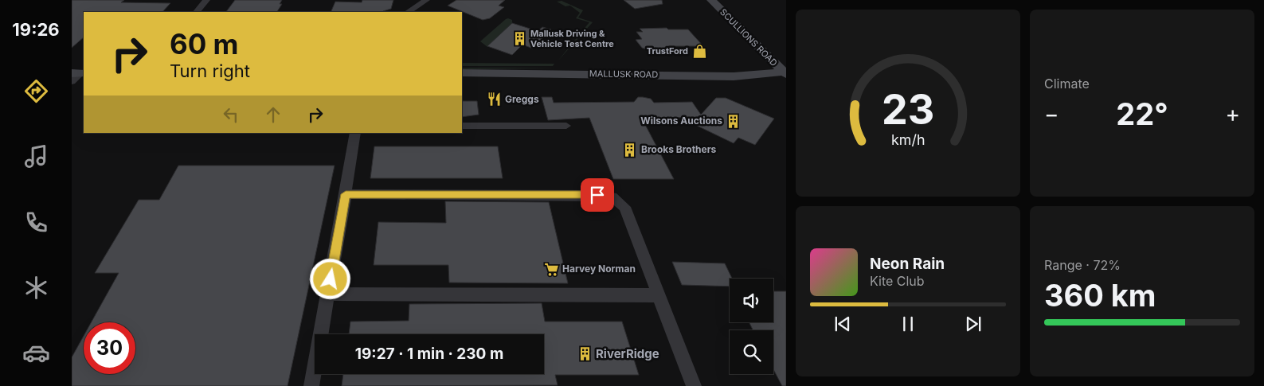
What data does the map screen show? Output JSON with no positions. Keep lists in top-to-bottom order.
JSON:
{
  "streets": {
    "main road": ["SCULLIONS ROAD", "MALLUSK ROAD"]
  },
  "crossings": [
    ["SCULLIONS ROAD", "MALLUSK ROAD"]
  ],
  "places": {
    "building": [
      "Mallusk Driving & Vehicle Test Centre",
      "Wilsons Auctions",
      "Brooks Brothers",
      "RiverRidge"
    ],
    "shop": ["TrustFord"],
    "restaurant": ["Greggs"],
    "supermarket": ["Harvey Norman"]
  },
  "page": {
    "tabs": "19:26",
    "tile": [
      "Climate",
      ["Range · 72%", "360 km"]
    ],
    "turn": ["60 m", "Turn right"],
    "heat": ["−", "22°", "+"],
    "song": ["Neon Rain", "Kite Club"],
    "limit": "30",
    "trip": "19:27 · 1 min · 230 m",
    "gauge": ["23", "km/h"]
  }
}
